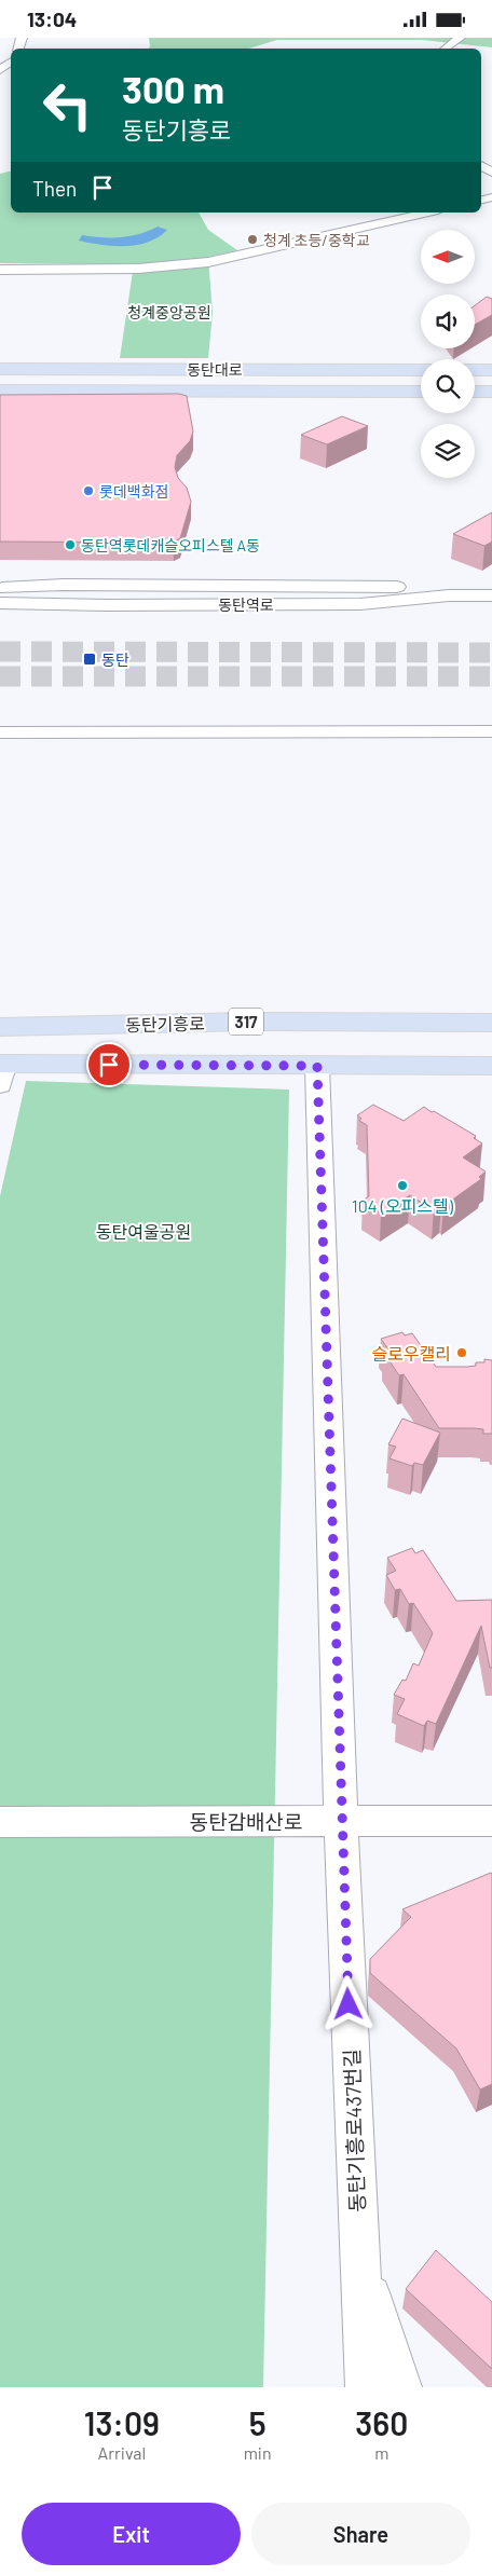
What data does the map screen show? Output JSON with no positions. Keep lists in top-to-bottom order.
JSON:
{
  "streets": {
    "main road": ["동탄대로", "317", "동탄기흥로"],
    "street": ["동탄역로", "동탄감배산로", "동탄기흥로437번길"]
  },
  "crossings": [
    ["동탄감배산로", "동탄기흥로437번길"]
  ],
  "parks": ["청계중앙공원", "동탄여울공원"],
  "places": {
    "other": [
      "청계 초등/중학교",
      "롯데백화점",
      "동탄역롯데캐슬오피스텔 A동",
      "104 (오피스텔)",
      "슬로우캘리"
    ],
    "transit": ["동탄"]
  },
  "north": "left",
  "page": {
    "status": "13:04",
    "turn": ["300 m", "동탄기흥로"],
    "then": "Then",
    "eta": [
      "13:09",
      "Arrival",
      "5",
      "min",
      "360",
      "m"
    ],
    "buttons": ["Exit", "Share"]
  }
}
